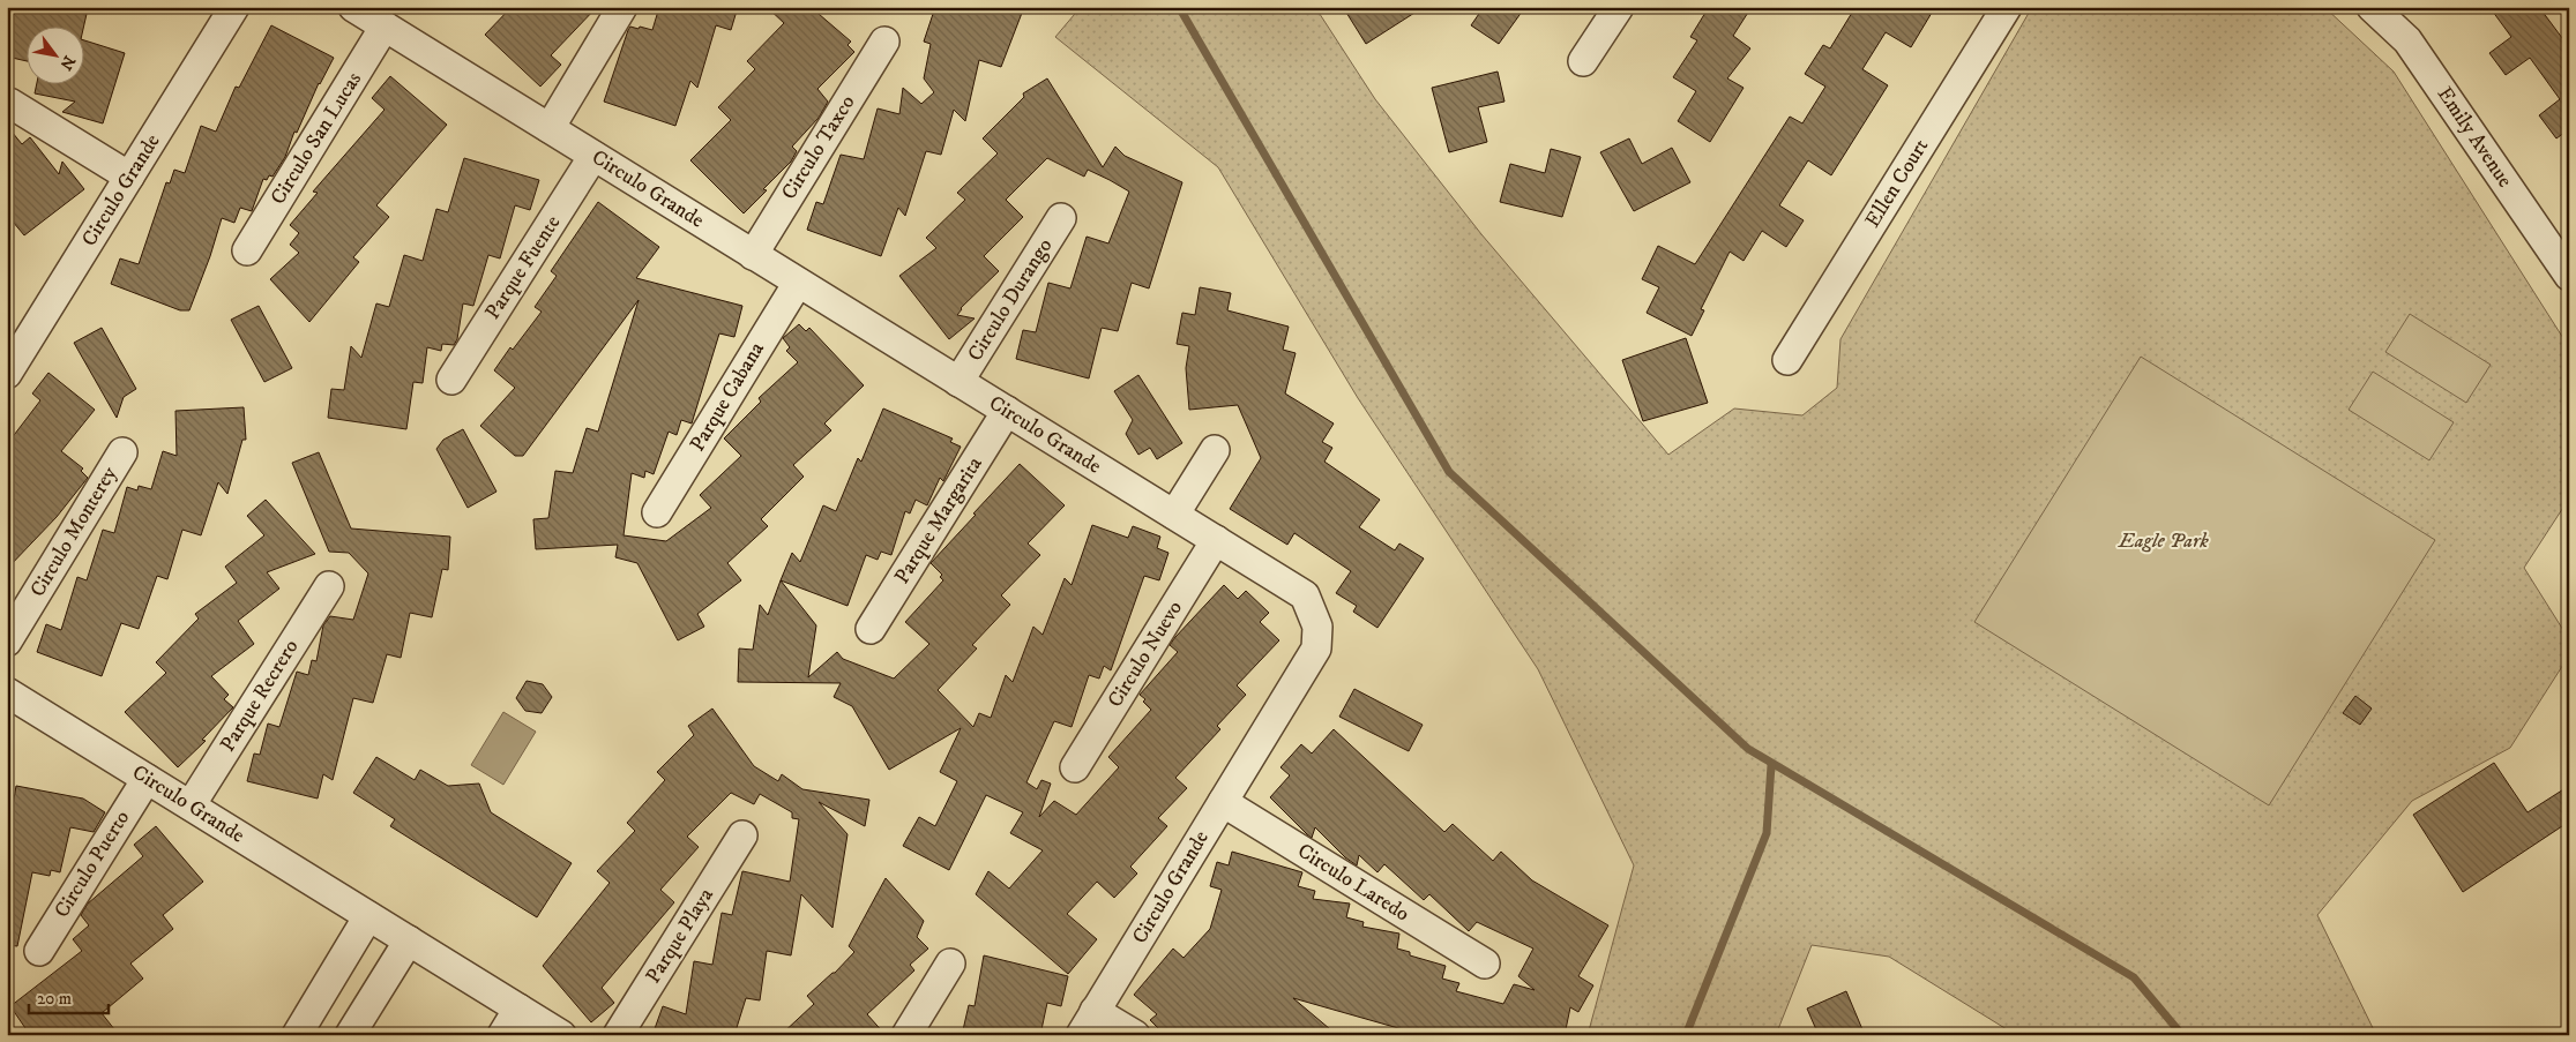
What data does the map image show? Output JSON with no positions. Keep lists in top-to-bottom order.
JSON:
{
  "streets": {
    "street": [
      "Emily Avenue",
      "Circulo San Lucas",
      "Circulo Taxco",
      "Ellen Court",
      "Circulo Grande",
      "Parque Fuente",
      "Circulo Durango",
      "Parque Cabana",
      "Parque Margarita",
      "Circulo Monterey",
      "Circulo Nuevo",
      "Parque Recrero",
      "Circulo Puerto",
      "Circulo Laredo",
      "Parque Playa"
    ]
  },
  "crossings": [
    ["Circulo San Lucas", "Circulo Grande"],
    ["Circulo Taxco", "Circulo Grande"],
    ["Circulo Grande", "Parque Fuente"],
    ["Circulo Grande", "Circulo Durango"],
    ["Circulo Grande", "Parque Cabana"],
    ["Circulo Grande", "Parque Margarita"],
    ["Circulo Grande", "Circulo Nuevo"],
    ["Circulo Grande", "Parque Recrero"],
    ["Circulo Grande", "Circulo Puerto"],
    ["Circulo Grande", "Circulo Laredo"]
  ],
  "parks": ["Eagle Park"],
  "scale_bar": "20 m",
  "north": "bottom right"
}
